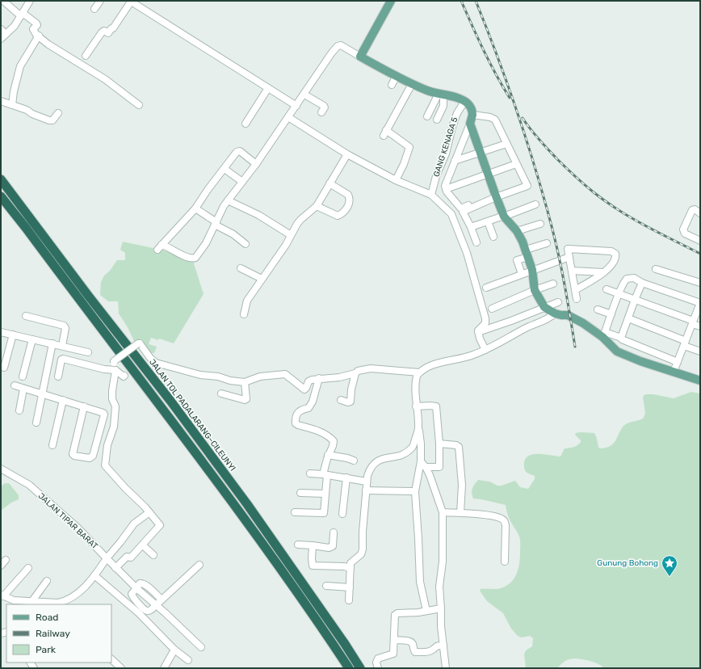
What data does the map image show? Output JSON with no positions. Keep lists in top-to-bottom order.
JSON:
{
  "streets": {
    "highway": ["JALAN TOL PADALARANG–CILEUNYI"],
    "street": ["GANG KENAGA 5", "JALAN TIPAR BARAT"]
  },
  "places": {
    "place": ["Gunung Bohong"]
  },
  "legend": ["Road", "Railway", "Park"]
}
